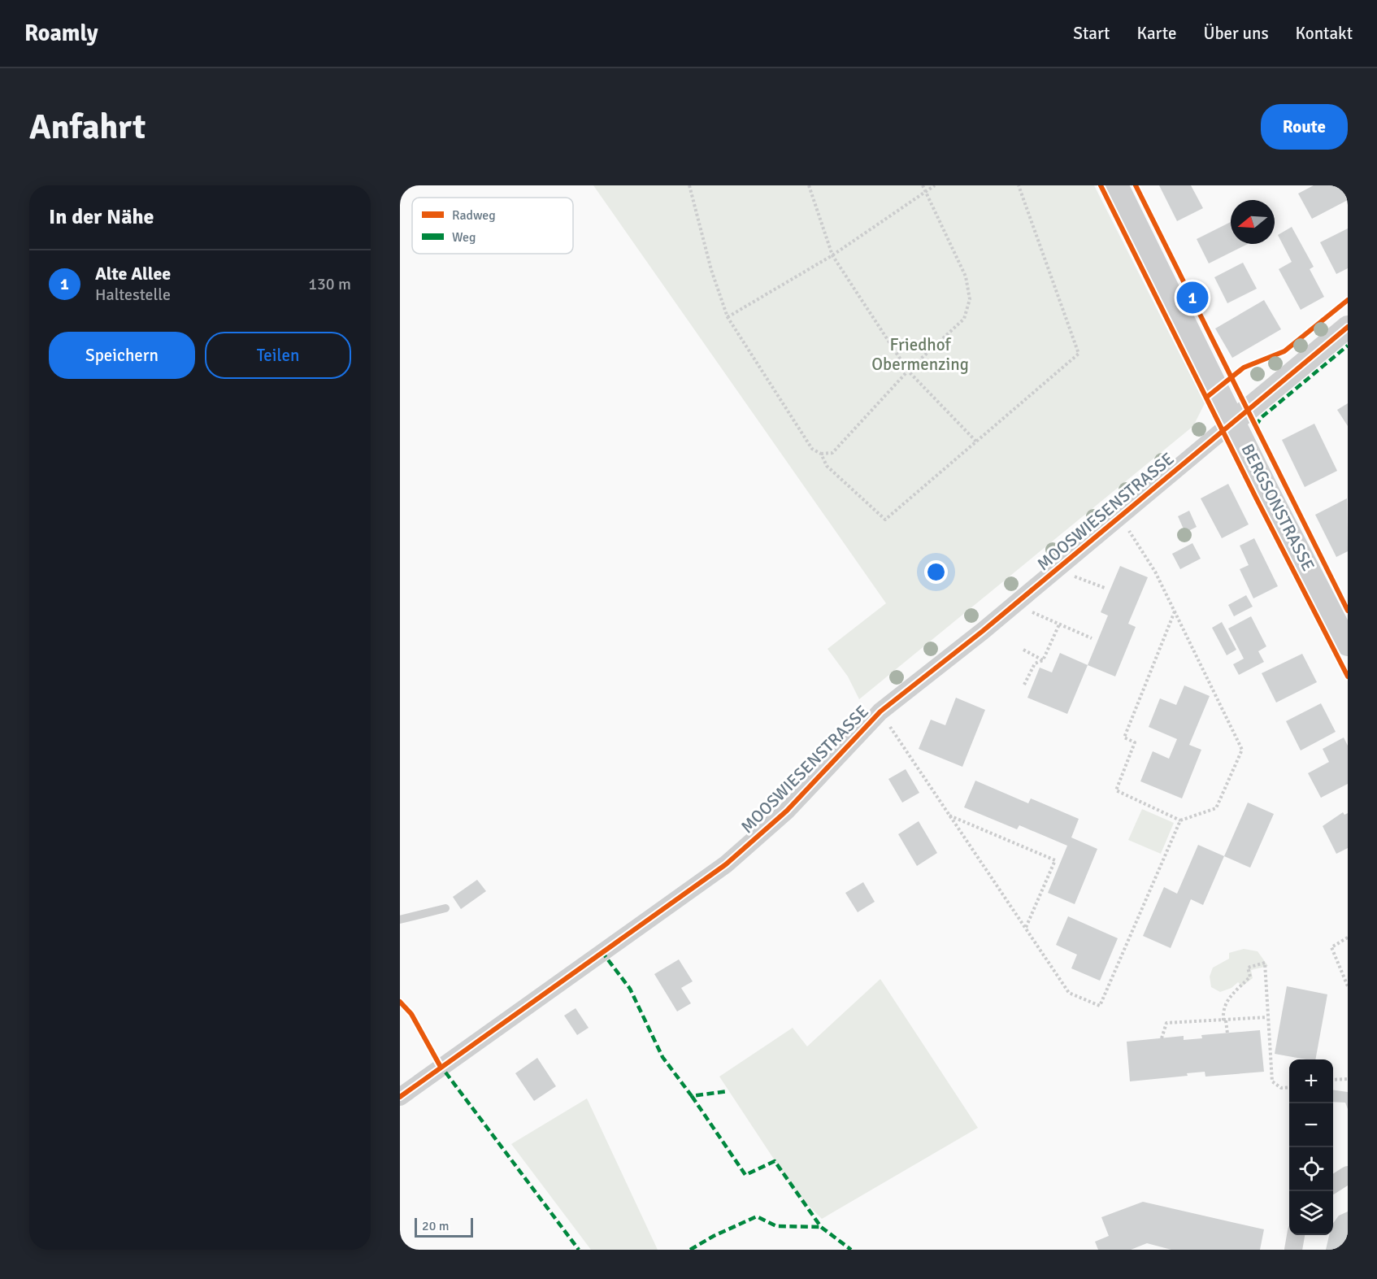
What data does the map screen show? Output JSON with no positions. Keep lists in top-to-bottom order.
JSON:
{
  "streets": {
    "street": ["BERGSONSTRASSE", "MOOSWIESENSTRASSE"]
  },
  "crossings": [
    ["BERGSONSTRASSE", "MOOSWIESENSTRASSE"]
  ],
  "parks": ["Friedhof Obermenzing"],
  "legend": ["Radweg", "Weg"],
  "scale_bar": "20 m",
  "north": "left",
  "page": {
    "header": "Roamly",
    "nav": [
      "Start",
      "Karte",
      "Über uns",
      "Kontakt"
    ],
    "buttons": [
      "Route",
      ["Speichern", "Teilen"]
    ],
    "title": "Anfahrt",
    "heading": "In der Nähe",
    "list": [
      {
        "mark": "1",
        "name": "Alte Allee",
        "note": "Haltestelle",
        "value": "130 m"
      }
    ],
    "pins": "1",
    "map_buttons": ["+", "−"],
    "scale": "20 m"
  }
}
